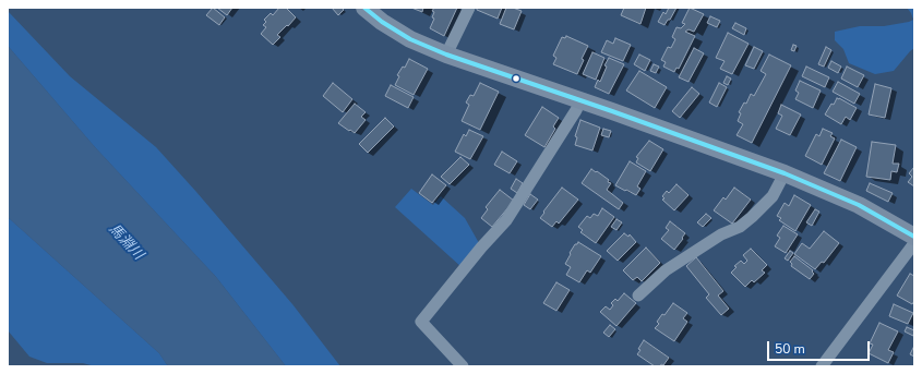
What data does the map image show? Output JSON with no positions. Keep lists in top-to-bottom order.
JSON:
{
  "water": ["馬淵川"],
  "scale_bar": "50 m"
}
